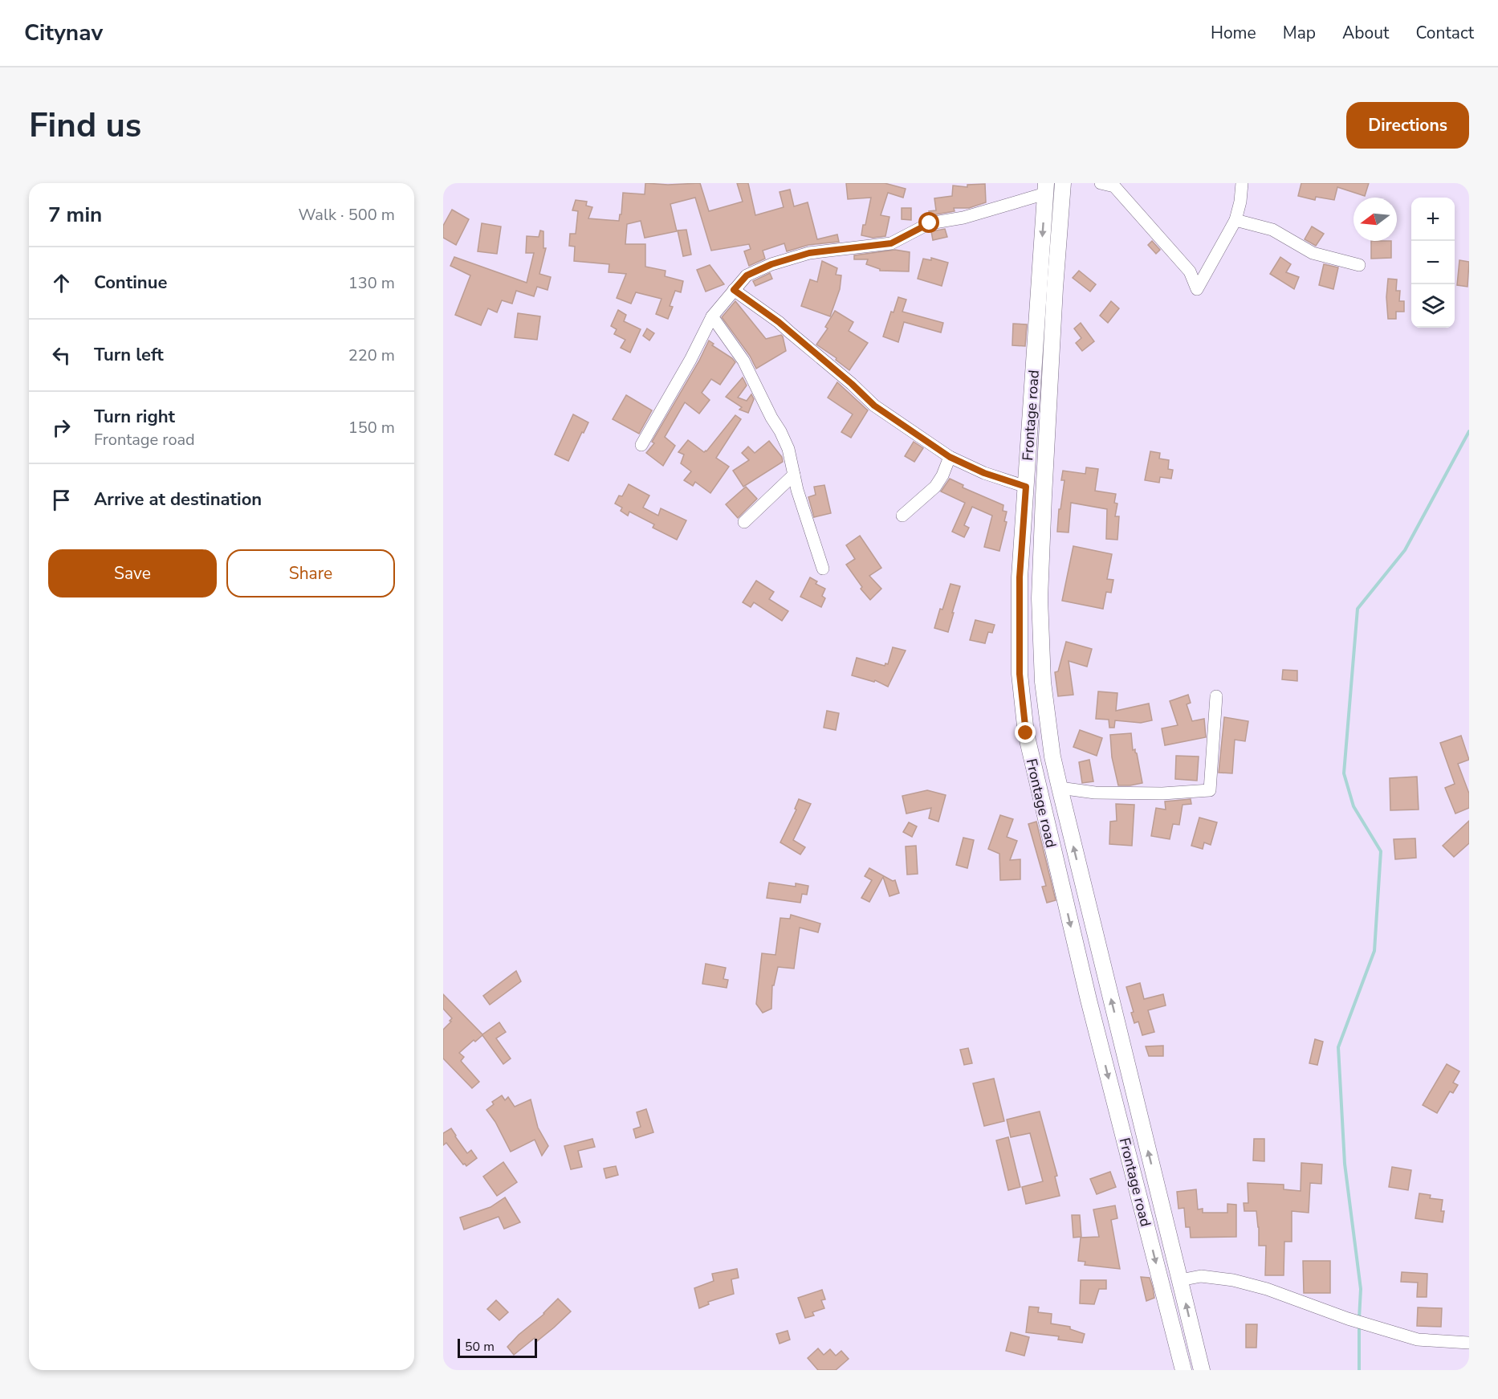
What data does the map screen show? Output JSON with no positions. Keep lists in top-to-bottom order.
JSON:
{
  "streets": {
    "main road": ["Frontage road"]
  },
  "scale_bar": "50 m",
  "north": "left",
  "page": {
    "header": "Citynav",
    "nav": [
      "Home",
      "Map",
      "About",
      "Contact"
    ],
    "buttons": [
      "Directions",
      ["Save", "Share"]
    ],
    "title": "Find us",
    "heading": ["7 min", "Walk · 500 m"],
    "map_buttons": ["+", "−"],
    "list": [
      ["Continue", "130 m"],
      ["Turn left", "220 m"],
      ["Turn right", "Frontage road", "150 m"],
      "Arrive at destination"
    ],
    "scale": "50 m"
  }
}
